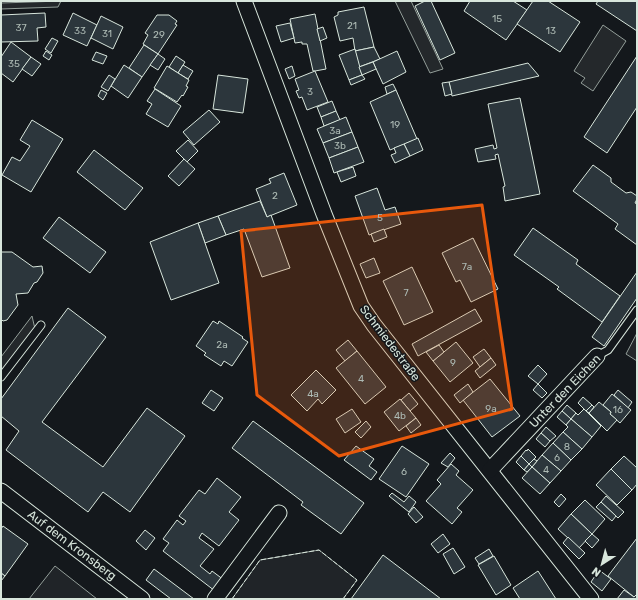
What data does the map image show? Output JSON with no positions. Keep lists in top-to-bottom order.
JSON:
{
  "streets": {
    "street": ["Schmiedestraße", "Unter den Eichen", "Auf dem Kronsberg"]
  },
  "crossings": [
    ["Schmiedestraße", "Unter den Eichen"]
  ],
  "house_numbers": [
    "15",
    "21",
    "37",
    "33",
    "13",
    "31",
    "29",
    "35",
    "3",
    "19",
    "3a",
    "3b",
    "2",
    "5",
    "7a",
    "7",
    "2a",
    "9",
    "4",
    "4a",
    "9a",
    "16",
    "4b",
    "8",
    "6",
    "4",
    "6"
  ],
  "north": "bottom left"
}
